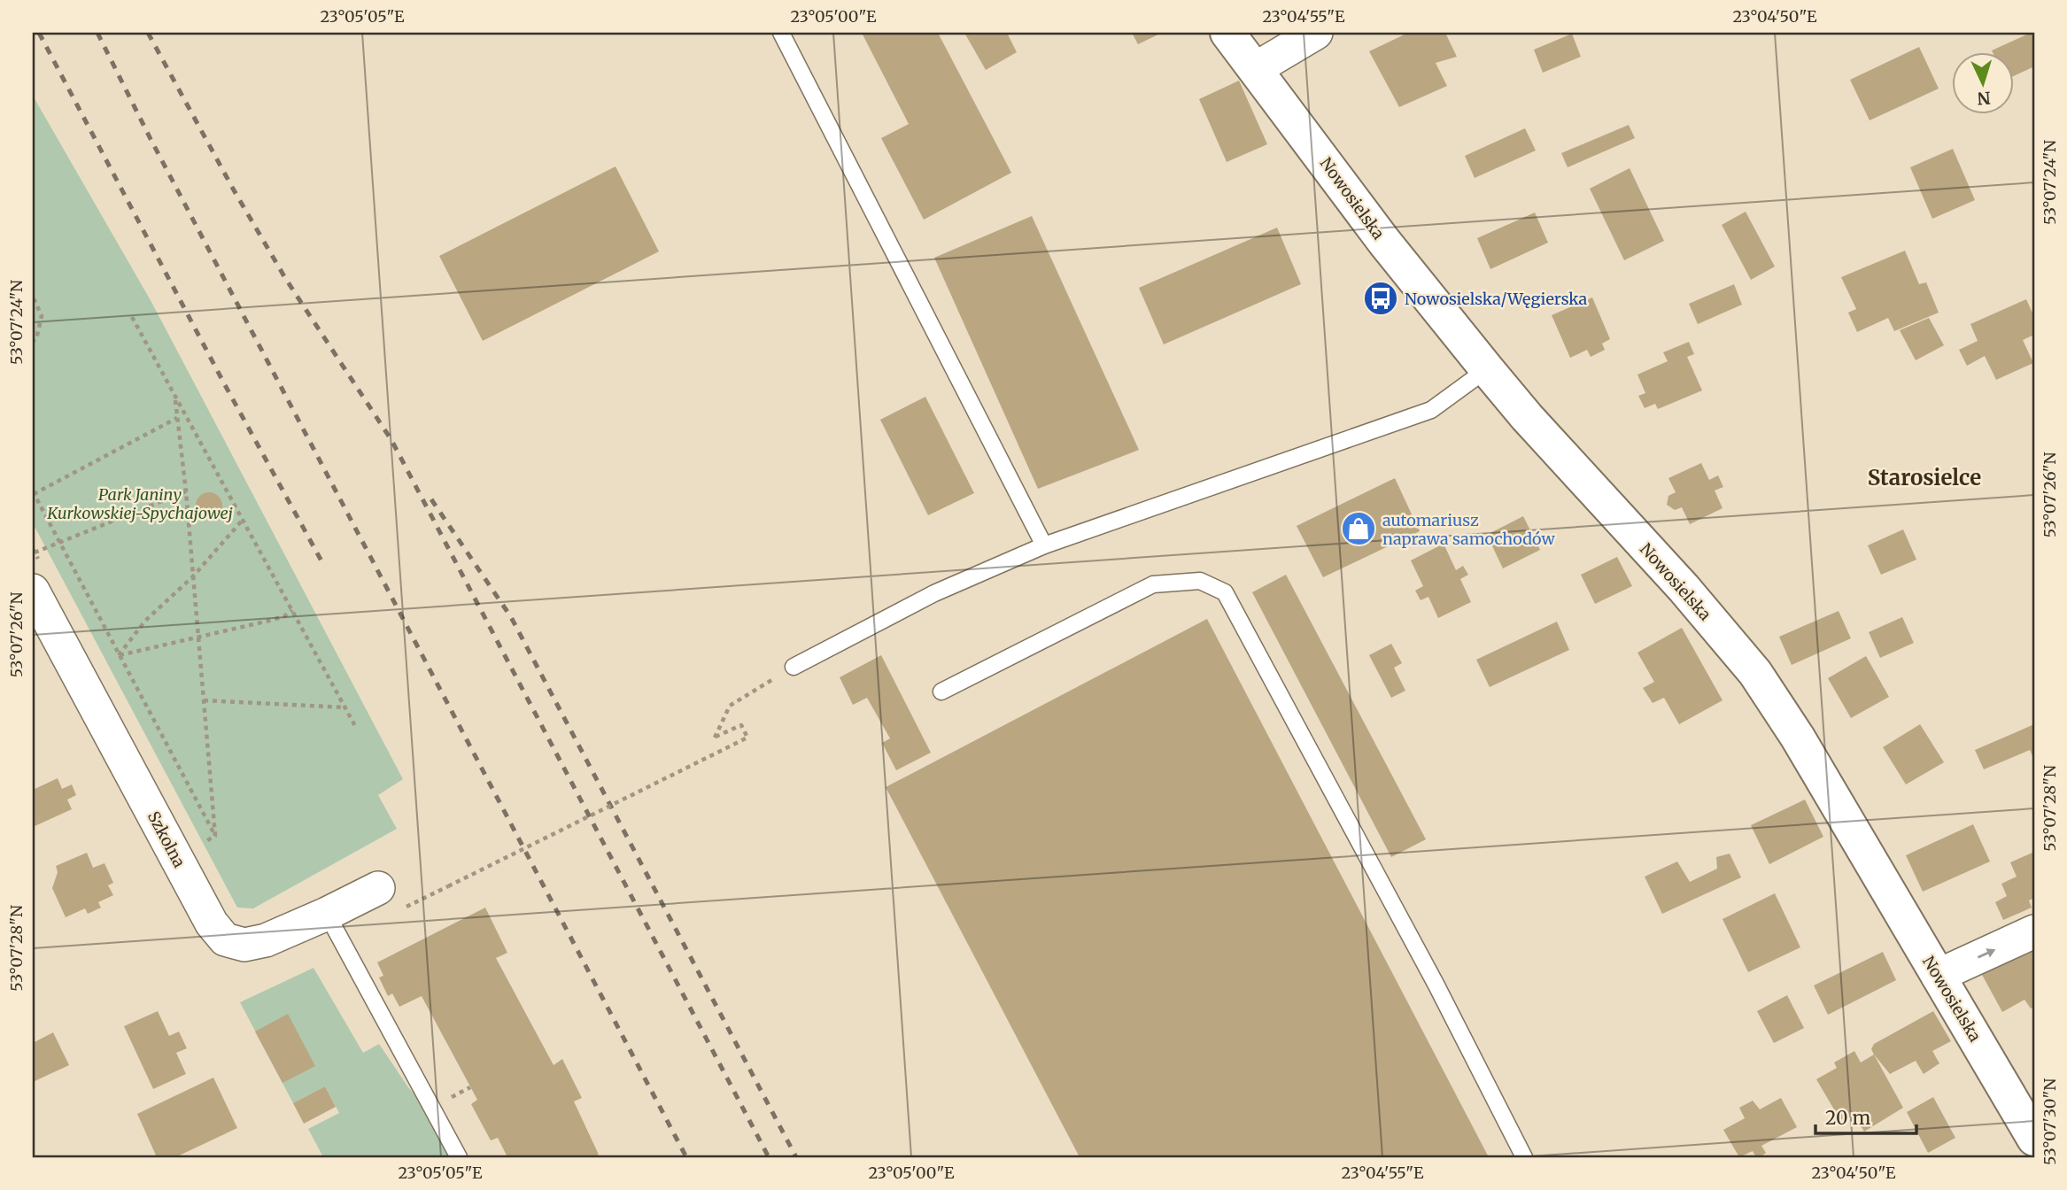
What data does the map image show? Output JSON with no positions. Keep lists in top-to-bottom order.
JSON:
{
  "streets": {
    "street": ["Nowosielska", "Szkolna"]
  },
  "districts": ["Starosielce"],
  "parks": ["Park Janiny Kurkowskiej-Spychajowej"],
  "places": {
    "bus stop": ["Nowosielska/Węgierska"],
    "shop": ["automariusz naprawa samochodów"]
  },
  "scale_bar": "20 m",
  "north": "bottom",
  "coordinates": [
    "23°05'05\"E",
    "23°05'00\"E",
    "23°04'55\"E",
    "23°04'50\"E",
    "53°07'24\"N",
    "53°07'26\"N",
    "53°07'28\"N",
    "53°07'30\"N"
  ]
}
